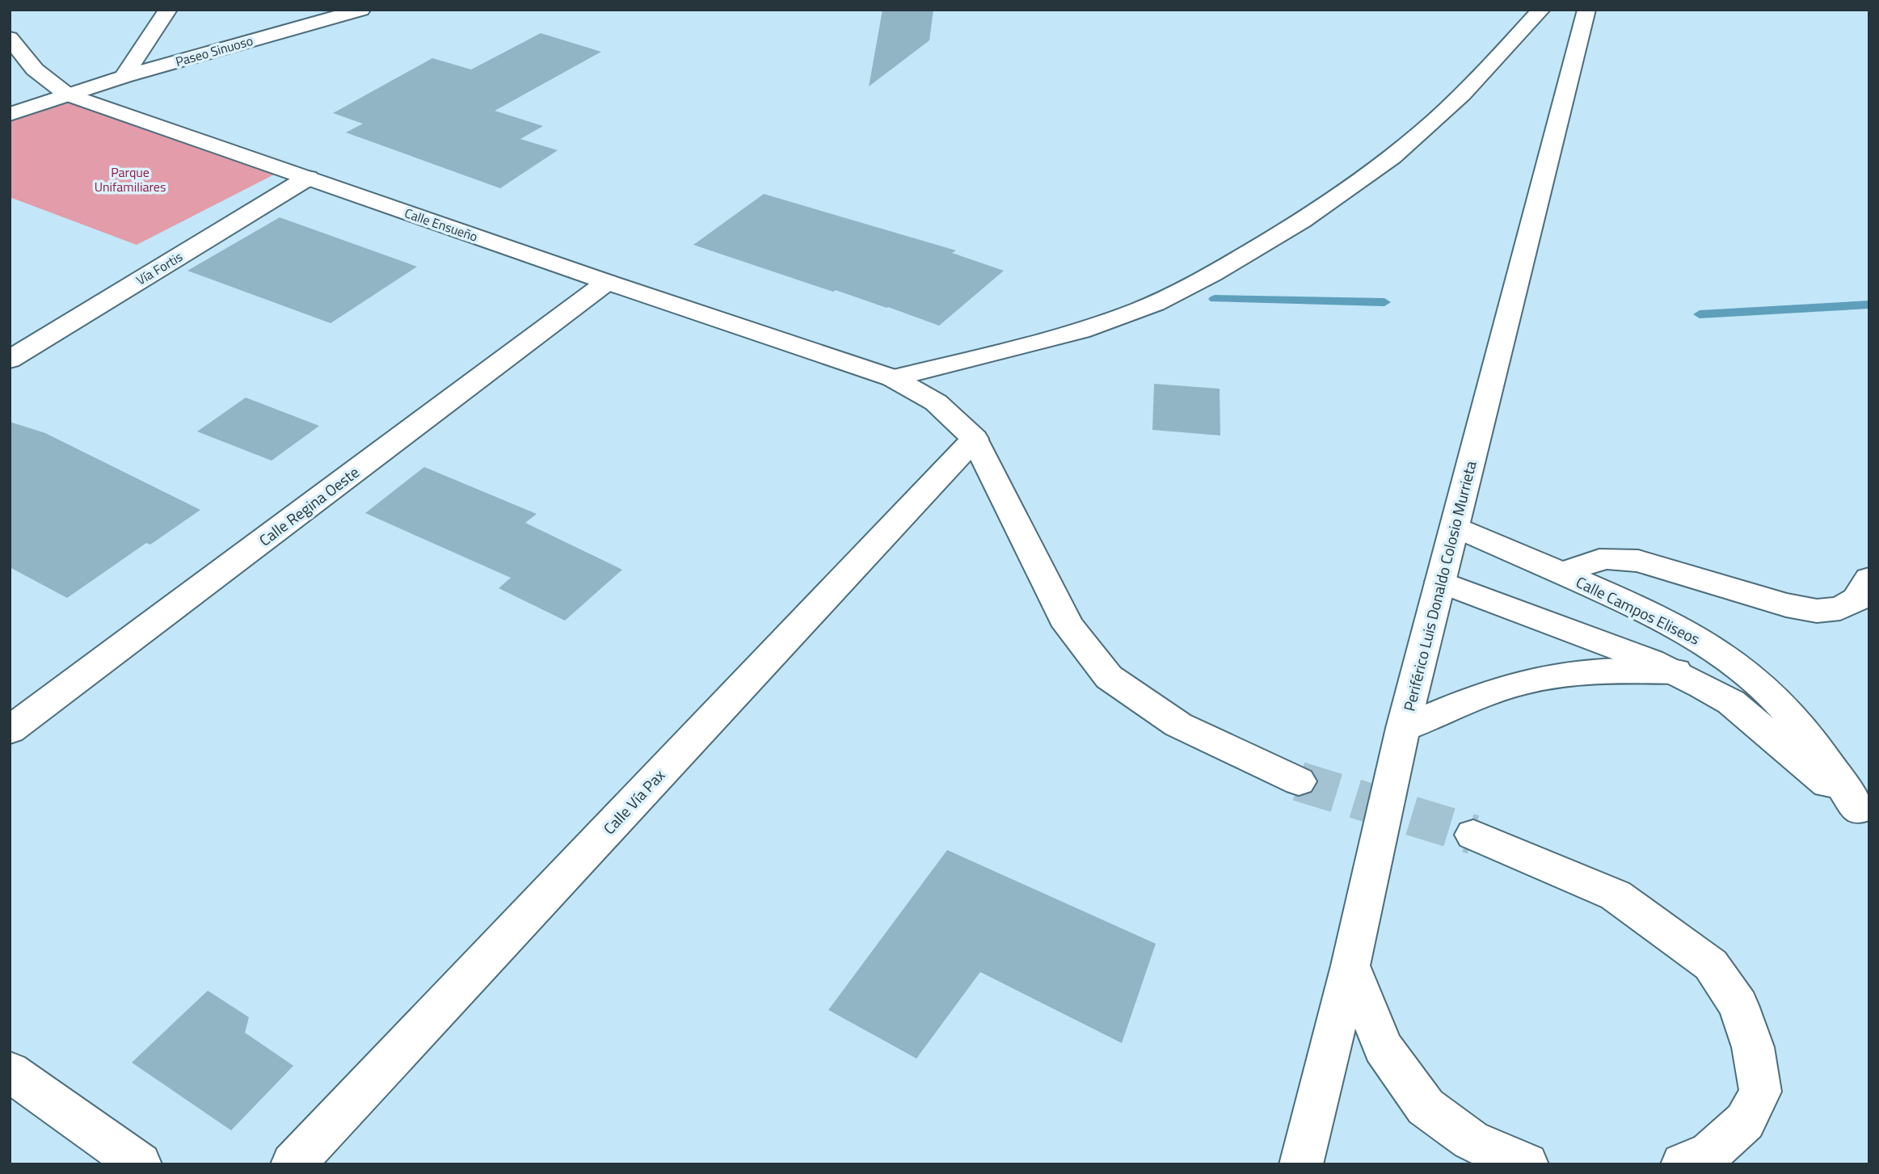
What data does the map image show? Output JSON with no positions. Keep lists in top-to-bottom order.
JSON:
{
  "streets": {
    "street": [
      "Paseo Sinuoso",
      "Calle Ensueño",
      "Vía Fortis",
      "Calle Regina Oeste",
      "Periférico Luis Donaldo Colosio Murrieta",
      "Calle Campos Eliseos",
      "Calle Vía Pax"
    ]
  },
  "crossings": [
    ["Paseo Sinuoso", "Calle Ensueño"],
    ["Calle Ensueño", "Vía Fortis"],
    ["Calle Ensueño", "Calle Regina Oeste"],
    ["Calle Ensueño", "Calle Vía Pax"],
    ["Periférico Luis Donaldo Colosio Murrieta", "Calle Campos Eliseos"]
  ],
  "parks": ["Parque Unifamiliares"]
}
